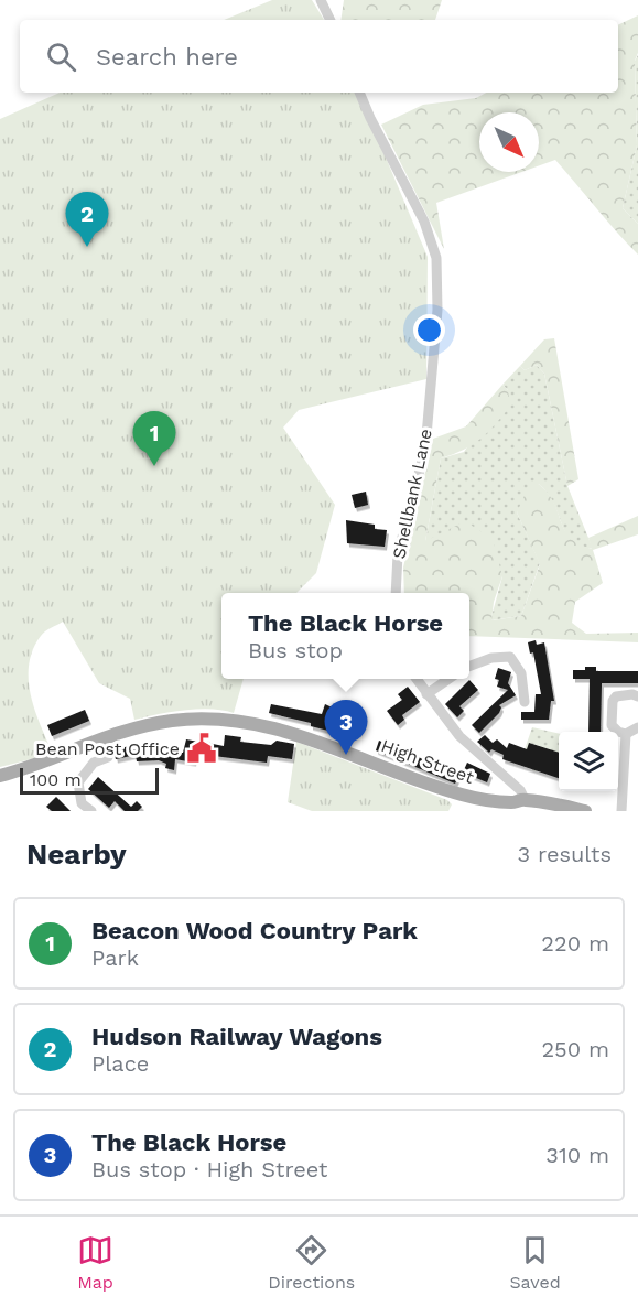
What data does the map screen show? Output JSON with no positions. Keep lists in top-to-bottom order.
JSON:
{
  "streets": {
    "main road": ["High Street"],
    "street": ["Shellbank Lane"]
  },
  "places": {
    "public building": ["Bean Post Office"]
  },
  "scale_bar": "100 m",
  "north": "bottom right",
  "page": {
    "search": "Search here",
    "pins": ["2", "1", "3"],
    "popup": ["The Black Horse", "Bus stop"],
    "scale": "100 m",
    "heading": ["Nearby", "3 results"],
    "list": [
      {
        "mark": "1",
        "name": "Beacon Wood Country Park",
        "note": "Park",
        "value": "220 m"
      },
      {
        "mark": "2",
        "name": "Hudson Railway Wagons",
        "note": "Place",
        "value": "250 m"
      },
      {
        "mark": "3",
        "name": "The Black Horse",
        "note": "Bus stop · High Street",
        "value": "310 m"
      }
    ],
    "nav": ["Map", "Directions", "Saved"]
  }
}
